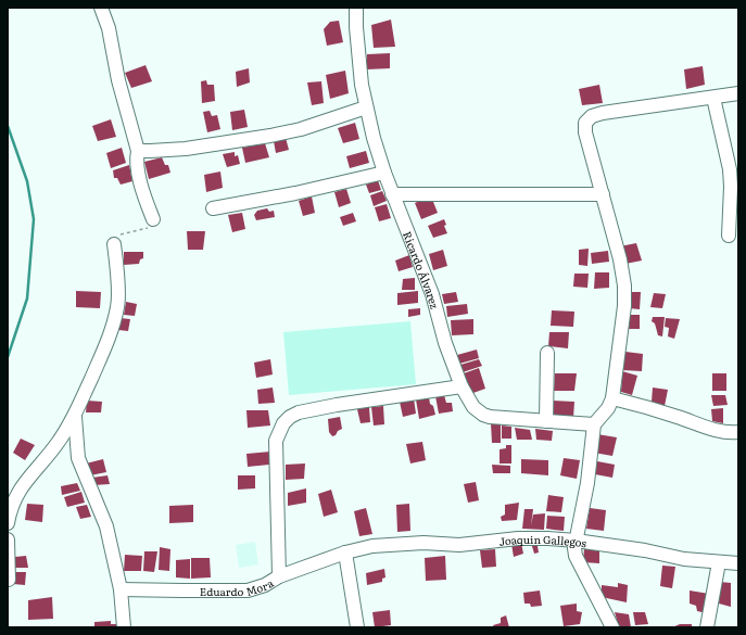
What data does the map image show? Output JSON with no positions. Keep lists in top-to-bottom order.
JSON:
{
  "streets": {
    "street": ["Ricardo Álvarez", "Joaquin Gallegos", "Eduardo Mora"]
  },
  "crossings": [
    ["Joaquin Gallegos", "Eduardo Mora"]
  ]
}
